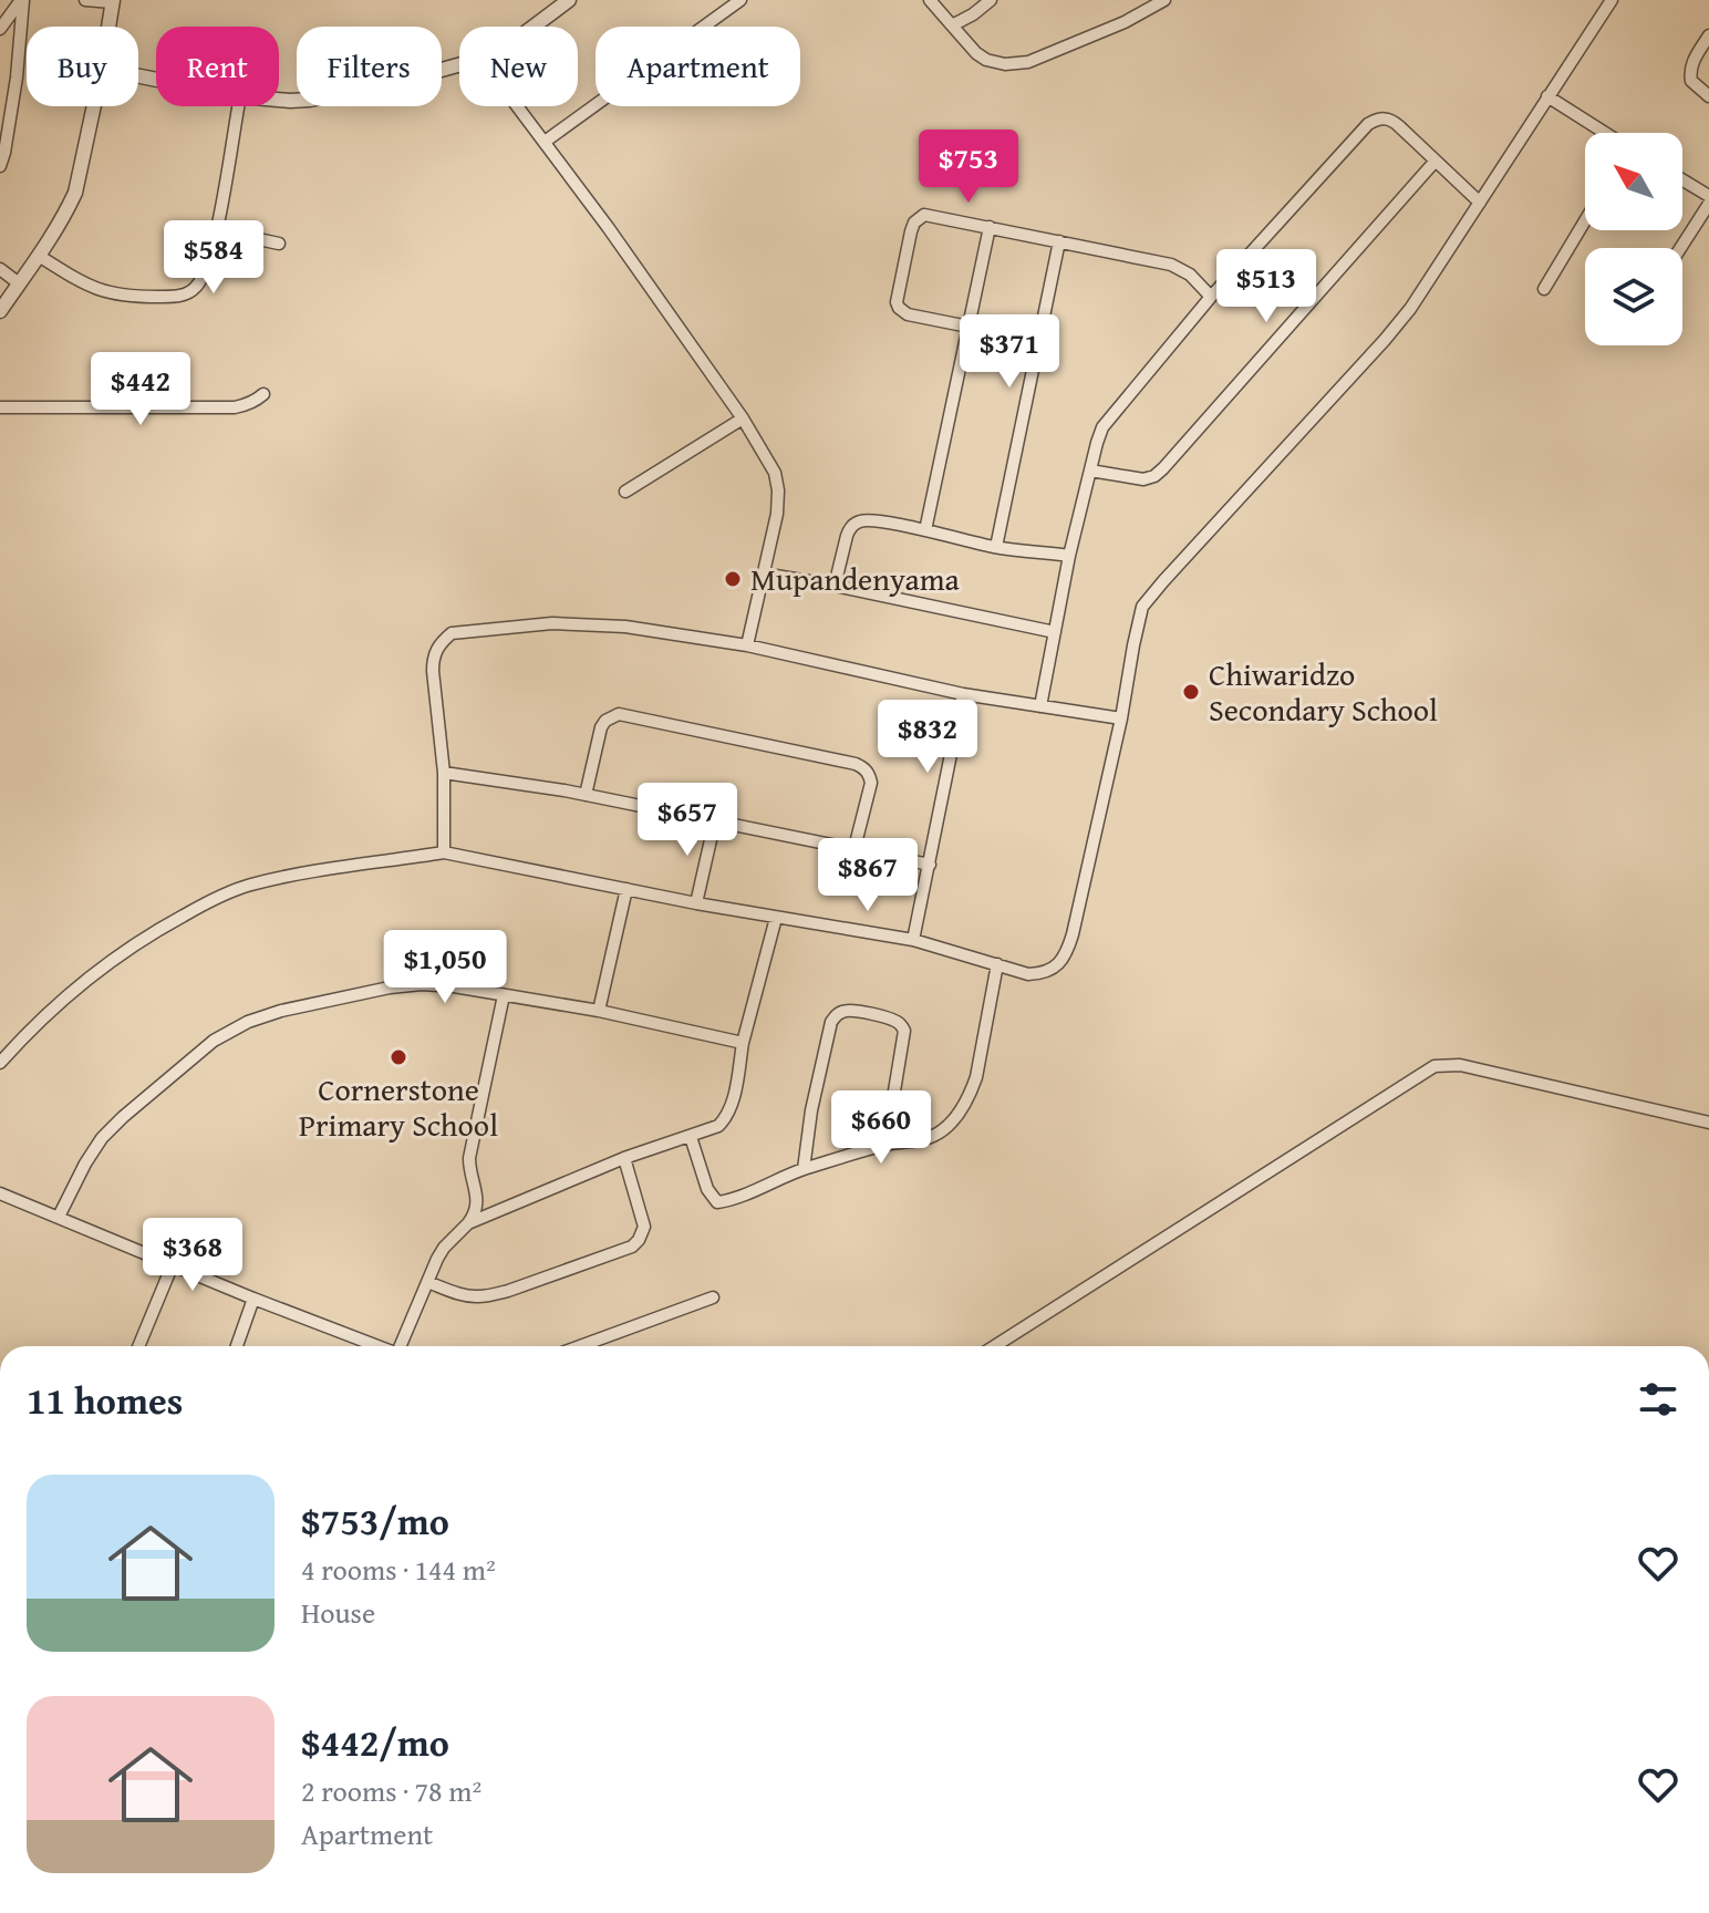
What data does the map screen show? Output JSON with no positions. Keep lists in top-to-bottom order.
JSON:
{
  "places": ["Mupandenyama", "Chiwaridzo Secondary School", "Cornerstone Primary School"],
  "north": "top left",
  "page": {
    "chip": [
      "Buy",
      "Rent",
      "Filters",
      "New",
      "Apartment"
    ],
    "price": [
      "$753",
      "$584",
      "$513",
      "$371",
      "$442",
      "$832",
      "$657",
      "$867",
      "$1,050",
      "$660",
      "$368"
    ],
    "heading": "11 homes",
    "list": [
      {
        "name": "$753/mo",
        "note": "4 rooms · 144 m² · House"
      },
      {
        "name": "$442/mo",
        "note": "2 rooms · 78 m² · Apartment"
      }
    ]
  }
}
